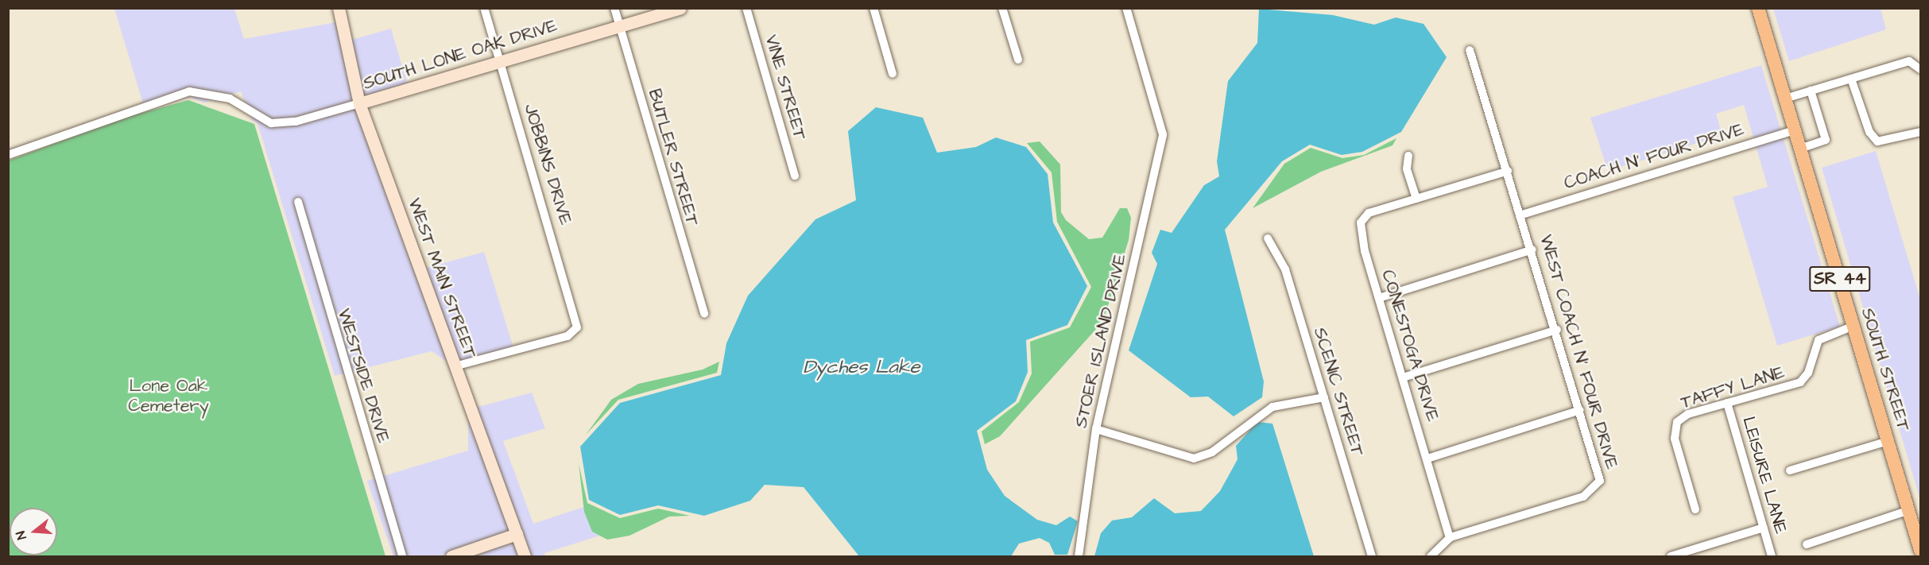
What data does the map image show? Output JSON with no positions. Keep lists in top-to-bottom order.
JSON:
{
  "streets": {
    "main road": [
      "SOUTH LONE OAK DRIVE",
      "WEST MAIN STREET",
      "SR 44",
      "SOUTH STREET"
    ],
    "street": [
      "VINE STREET",
      "COACH N' FOUR DRIVE",
      "BUTLER STREET",
      "JOBBINS DRIVE",
      "STOER ISLAND DRIVE",
      "CONESTOGA DRIVE",
      "WEST COACH N' FOUR DRIVE",
      "WESTSIDE DRIVE",
      "TAFFY LANE",
      "SCENIC STREET",
      "LEISURE LANE"
    ]
  },
  "crossings": [
    ["SOUTH LONE OAK DRIVE", "BUTLER STREET"],
    ["SOUTH LONE OAK DRIVE", "JOBBINS DRIVE"],
    ["SOUTH LONE OAK DRIVE", "WEST MAIN STREET"],
    ["COACH N' FOUR DRIVE", "WEST COACH N' FOUR DRIVE"],
    ["COACH N' FOUR DRIVE", "SOUTH STREET"],
    ["JOBBINS DRIVE", "WEST MAIN STREET"],
    ["CONESTOGA DRIVE", "WEST COACH N' FOUR DRIVE"],
    ["SOUTH STREET", "TAFFY LANE"],
    ["TAFFY LANE", "LEISURE LANE"]
  ],
  "water": ["Dyches Lake"],
  "parks": ["Lone Oak Cemetery"],
  "north": "left"
}
